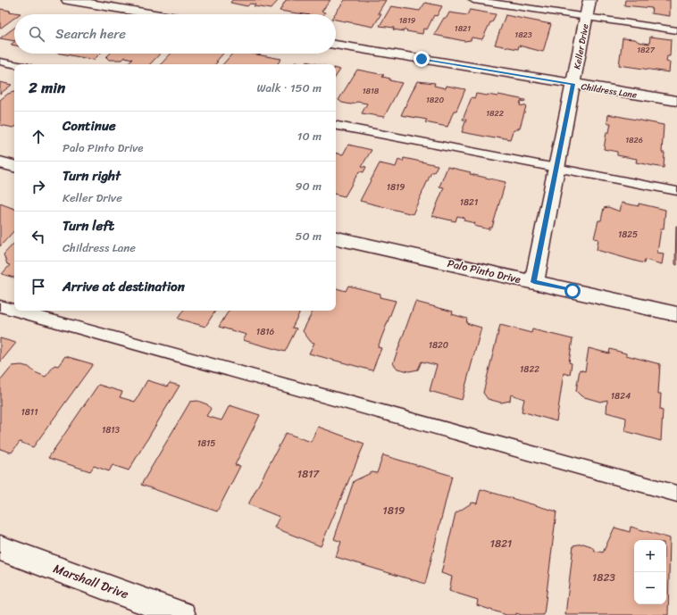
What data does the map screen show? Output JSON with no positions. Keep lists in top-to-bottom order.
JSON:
{
  "streets": {
    "street": [
      "Keller Drive",
      "Childress Lane",
      "Palo Pinto Drive",
      "Marshall Drive"
    ]
  },
  "crossings": [
    ["Keller Drive", "Childress Lane"],
    ["Keller Drive", "Palo Pinto Drive"]
  ],
  "house_numbers": [
    "1819",
    "1821",
    "1823",
    "1827",
    "1818",
    "1820",
    "1822",
    "1826",
    "1819",
    "1821",
    "1825",
    "1816",
    "1820",
    "1822",
    "1824",
    "1811",
    "1813",
    "1815",
    "1817",
    "1819",
    "1821",
    "1823"
  ],
  "page": {
    "search": "Search here",
    "heading": ["2 min", "Walk · 150 m"],
    "list": [
      ["Continue", "Palo Pinto Drive", "10 m"],
      ["Turn right", "Keller Drive", "90 m"],
      ["Turn left", "Childress Lane", "50 m"],
      "Arrive at destination"
    ],
    "map_buttons": ["+", "−"]
  }
}
